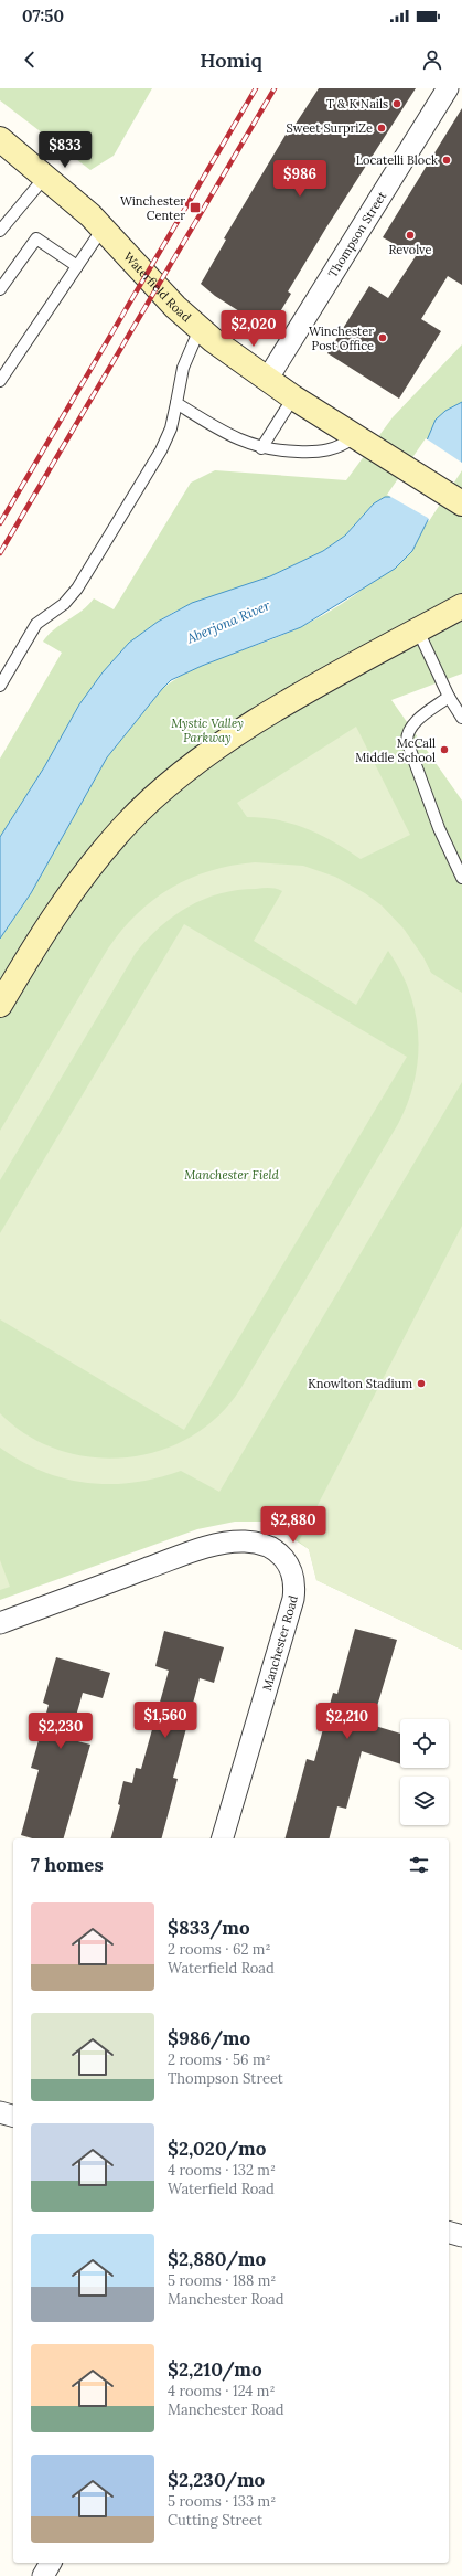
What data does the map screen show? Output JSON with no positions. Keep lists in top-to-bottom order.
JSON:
{
  "streets": {
    "main road": ["Waterfield Road"],
    "street": ["Thompson Street", "Manchester Road"]
  },
  "crossings": [
    ["Thompson Street", "Waterfield Road"]
  ],
  "water": ["Aberjona River"],
  "parks": ["Mystic Valley Parkway", "Manchester Field"],
  "places": {
    "other": [
      "T & K Nails",
      "Sweet SurpriZe",
      "Locatelli Block",
      "Revolve",
      "Winchester Post Office",
      "McCall Middle School",
      "Knowlton Stadium"
    ],
    "transit": ["Winchester Center"]
  },
  "page": {
    "status": "07:50",
    "header": "Homiq",
    "price": [
      "$833",
      "$986",
      "$2,020",
      "$2,880",
      "$1,560",
      "$2,210",
      "$2,230"
    ],
    "heading": "7 homes",
    "list": [
      {
        "name": "$833/mo",
        "note": "2 rooms · 62 m² · Waterfield Road"
      },
      {
        "name": "$986/mo",
        "note": "2 rooms · 56 m² · Thompson Street"
      },
      {
        "name": "$2,020/mo",
        "note": "4 rooms · 132 m² · Waterfield Road"
      },
      {
        "name": "$2,880/mo",
        "note": "5 rooms · 188 m² · Manchester Road"
      },
      {
        "name": "$2,210/mo",
        "note": "4 rooms · 124 m² · Manchester Road"
      },
      {
        "name": "$2,230/mo",
        "note": "5 rooms · 133 m² · Cutting Street"
      }
    ]
  }
}
